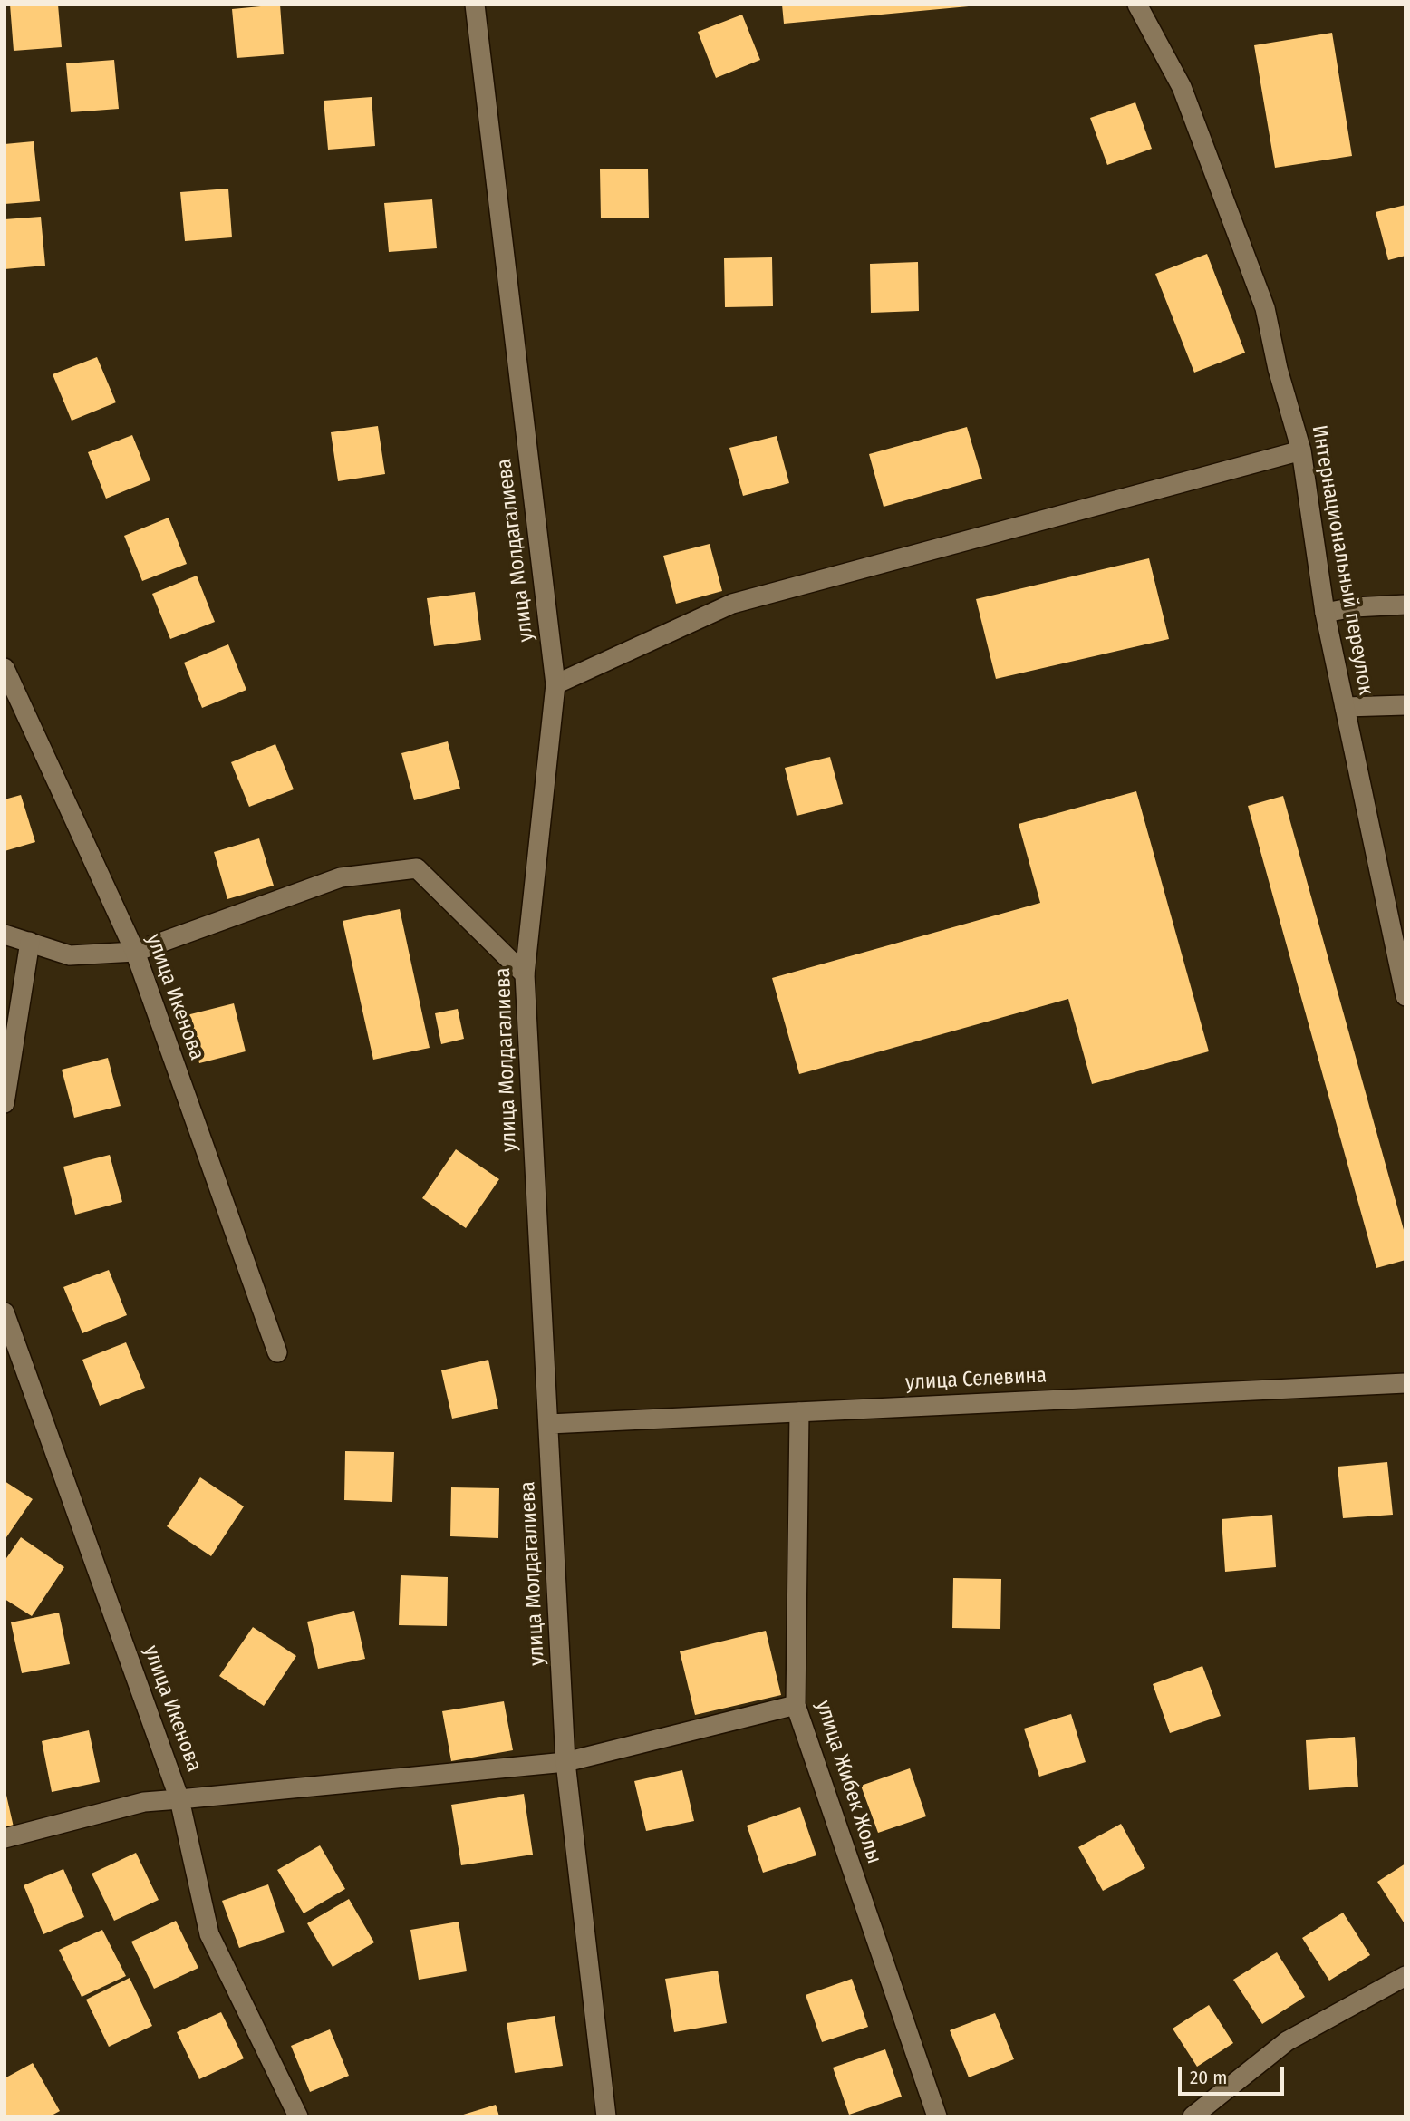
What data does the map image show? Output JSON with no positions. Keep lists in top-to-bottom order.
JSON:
{
  "streets": {
    "street": [
      "улица Молдагалиева",
      "Интернациональный переулок",
      "улица Икенова",
      "улица Селевина",
      "улица Жибек Жолы"
    ]
  },
  "crossings": [
    ["улица Молдагалиева", "улица Селевина"],
    ["улица Селевина", "улица Жибек Жолы"]
  ],
  "scale_bar": "20 m"
}
